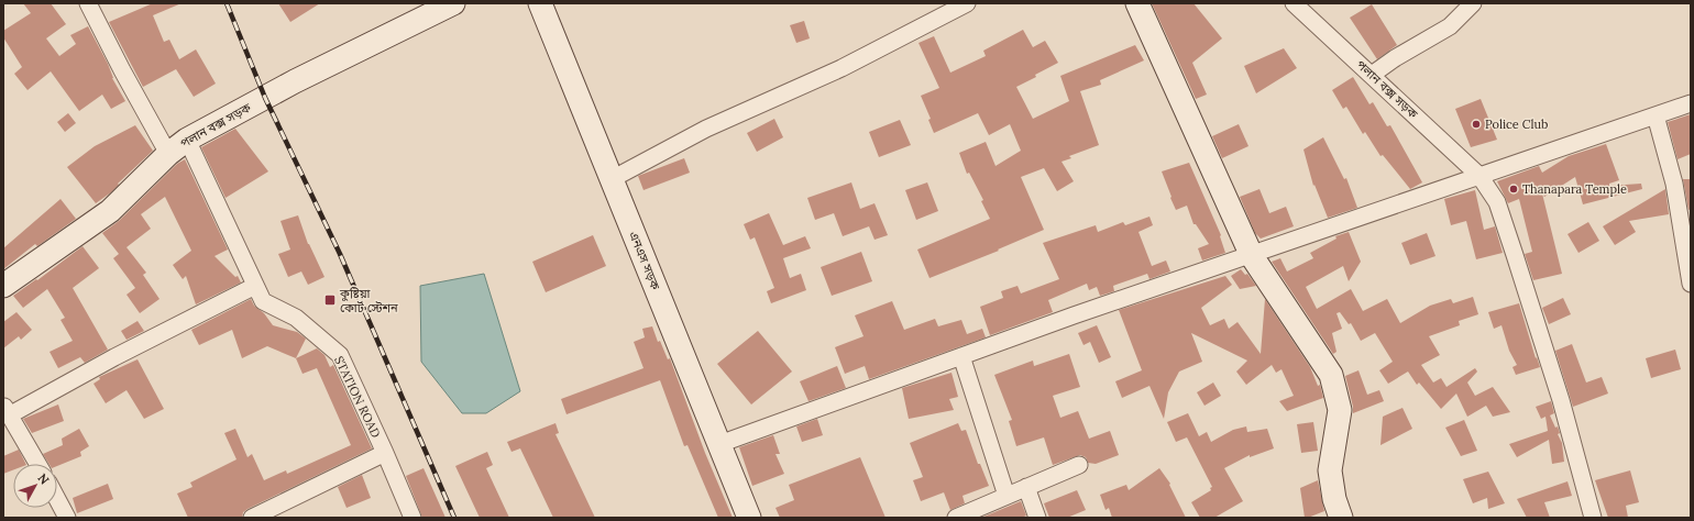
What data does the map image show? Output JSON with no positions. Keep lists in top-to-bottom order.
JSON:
{
  "streets": {
    "main road": ["পলান বক্স সড়ক", "এনএস সড়ক"],
    "street": ["STATION ROAD"]
  },
  "crossings": [
    ["পলান বক্স সড়ক", "STATION ROAD"]
  ],
  "places": {
    "other": ["Police Club", "Thanapara Temple"],
    "transit": ["কুষ্টিয়া কোর্ট স্টেশন"]
  },
  "north": "top right"
}
